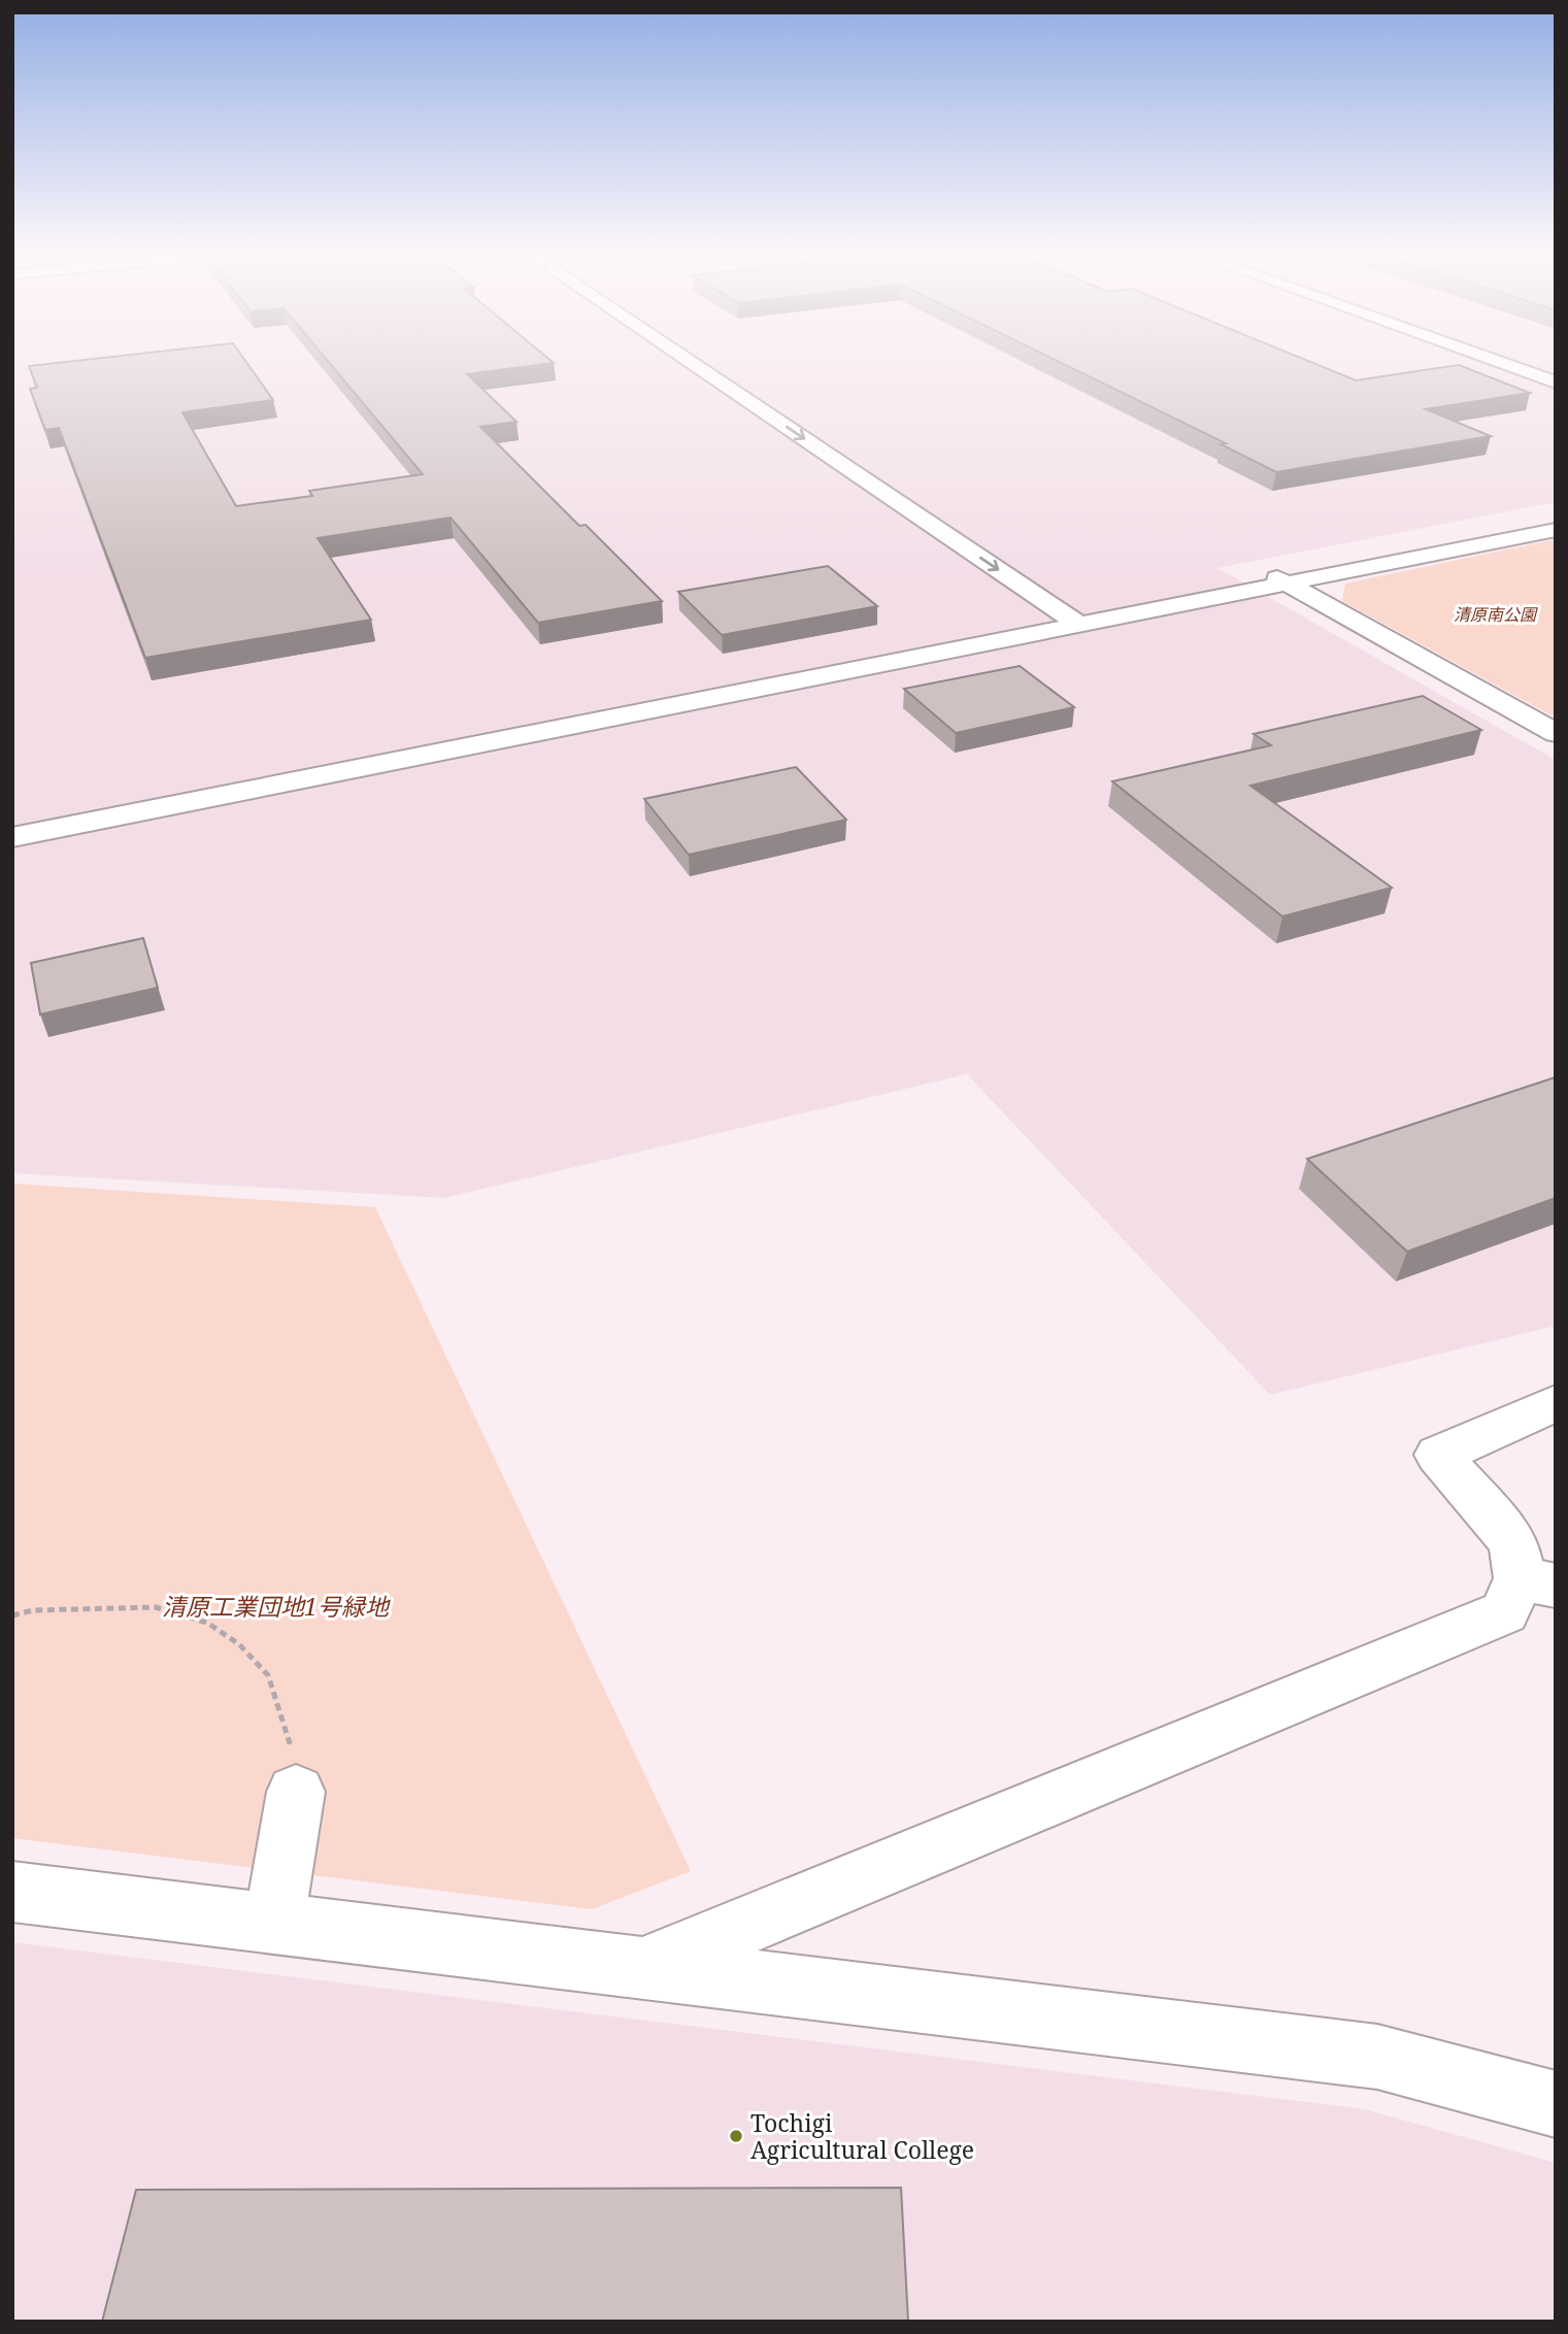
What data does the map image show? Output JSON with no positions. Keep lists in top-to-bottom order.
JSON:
{
  "parks": ["清原南公園", "清原工業団地1号緑地"],
  "places": ["Tochigi Agricultural College"]
}
